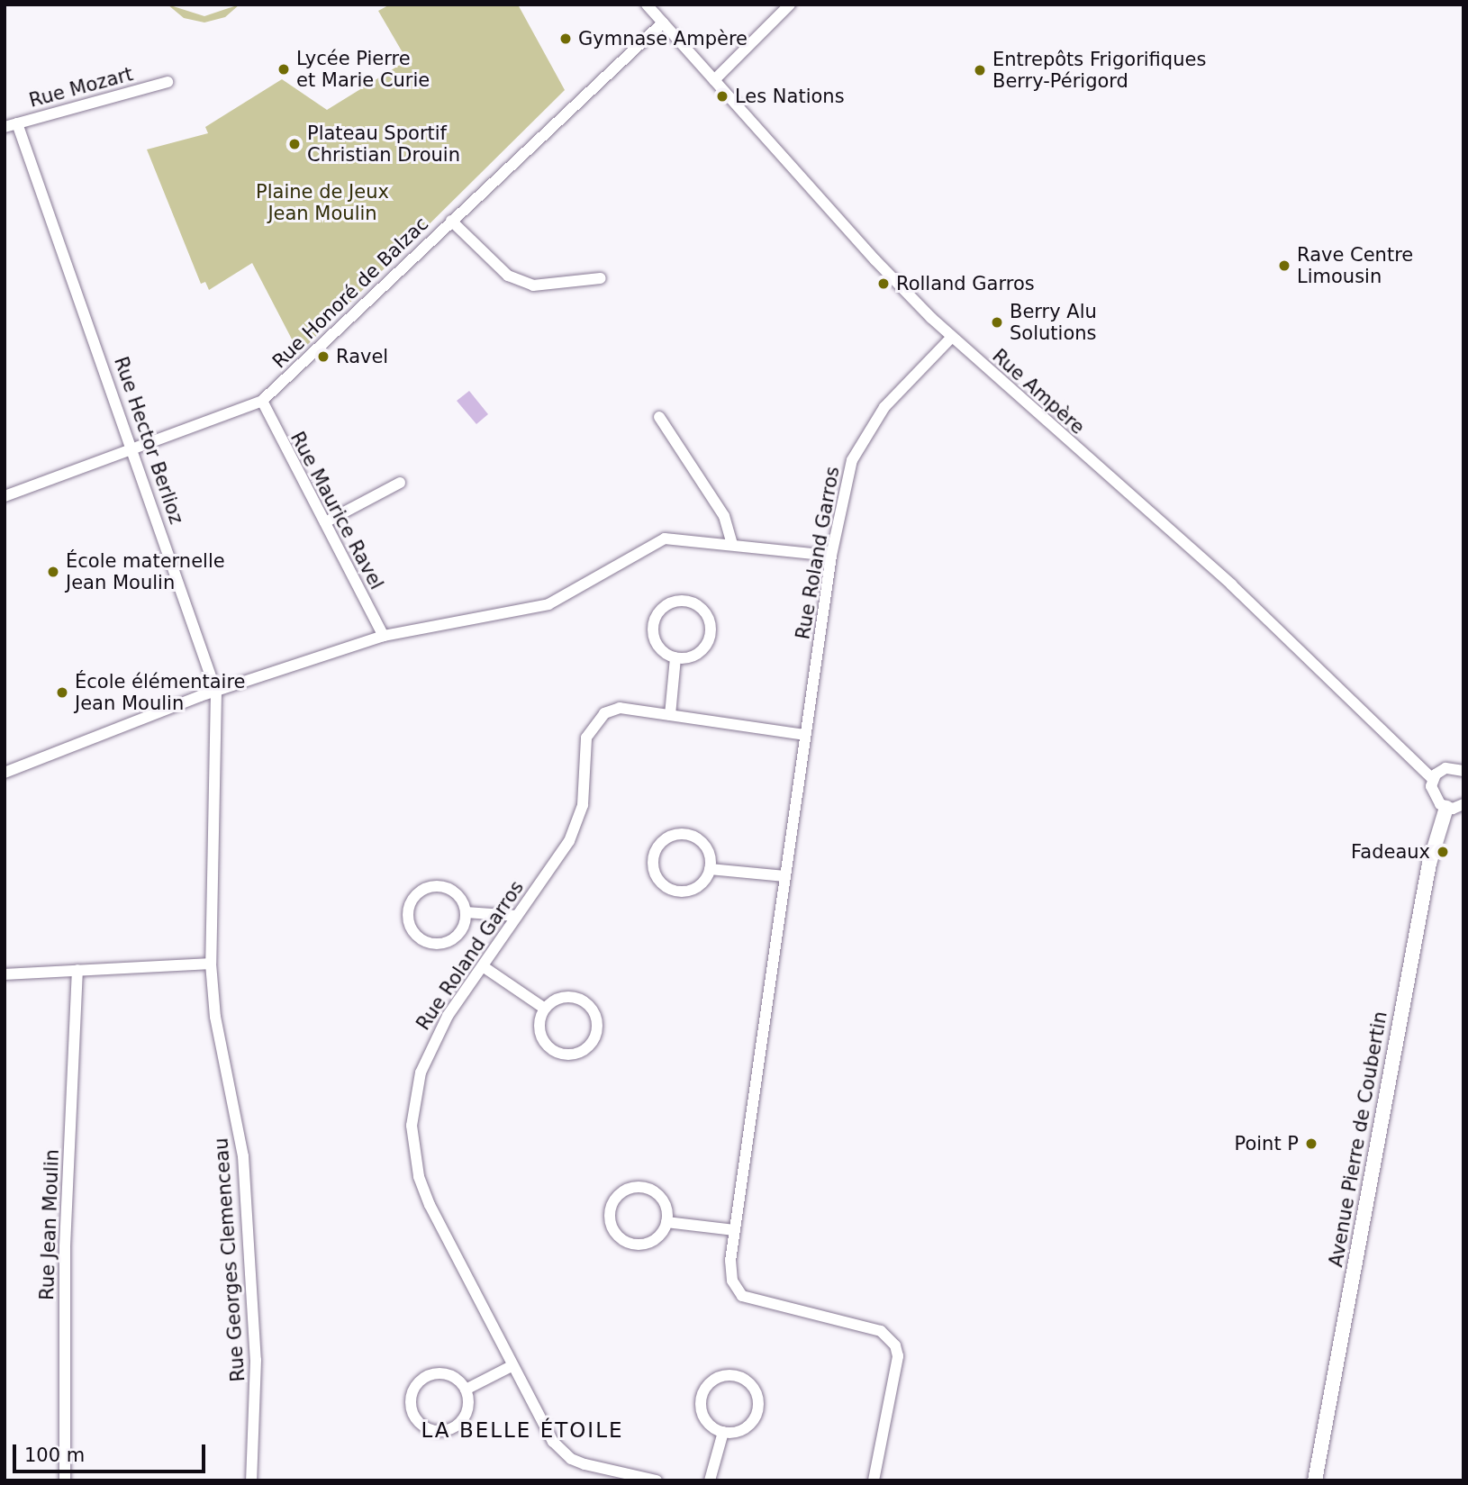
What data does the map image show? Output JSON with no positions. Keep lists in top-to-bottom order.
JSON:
{
  "streets": {
    "street": [
      "Rue Mozart",
      "Rue Honoré de Balzac",
      "Rue Ampère",
      "Rue Hector Berlioz",
      "Rue Maurice Ravel",
      "Rue Roland Garros",
      "Avenue Pierre de Coubertin",
      "Rue Jean Moulin",
      "Rue Georges Clemenceau"
    ]
  },
  "crossings": [
    ["Rue Mozart", "Rue Hector Berlioz"],
    ["Rue Honoré de Balzac", "Rue Ampère"],
    ["Rue Honoré de Balzac", "Rue Hector Berlioz"],
    ["Rue Honoré de Balzac", "Rue Maurice Ravel"],
    ["Rue Ampère", "Rue Roland Garros"],
    ["Rue Hector Berlioz", "Rue Georges Clemenceau"]
  ],
  "districts": ["LA BELLE ÉTOILE"],
  "parks": ["Plaine de Jeux Jean Moulin"],
  "places": [
    "Gymnase Ampère",
    "Lycée Pierre et Marie Curie",
    "Entrepôts Frigorifiques Berry-Périgord",
    "Les Nations",
    "Plateau Sportif Christian Drouin",
    "Rave Centre Limousin",
    "Rolland Garros",
    "Berry Alu Solutions",
    "Ravel",
    "École maternelle Jean Moulin",
    "École élémentaire Jean Moulin",
    "Fadeaux",
    "Point P"
  ],
  "scale_bar": "100 m"
}
